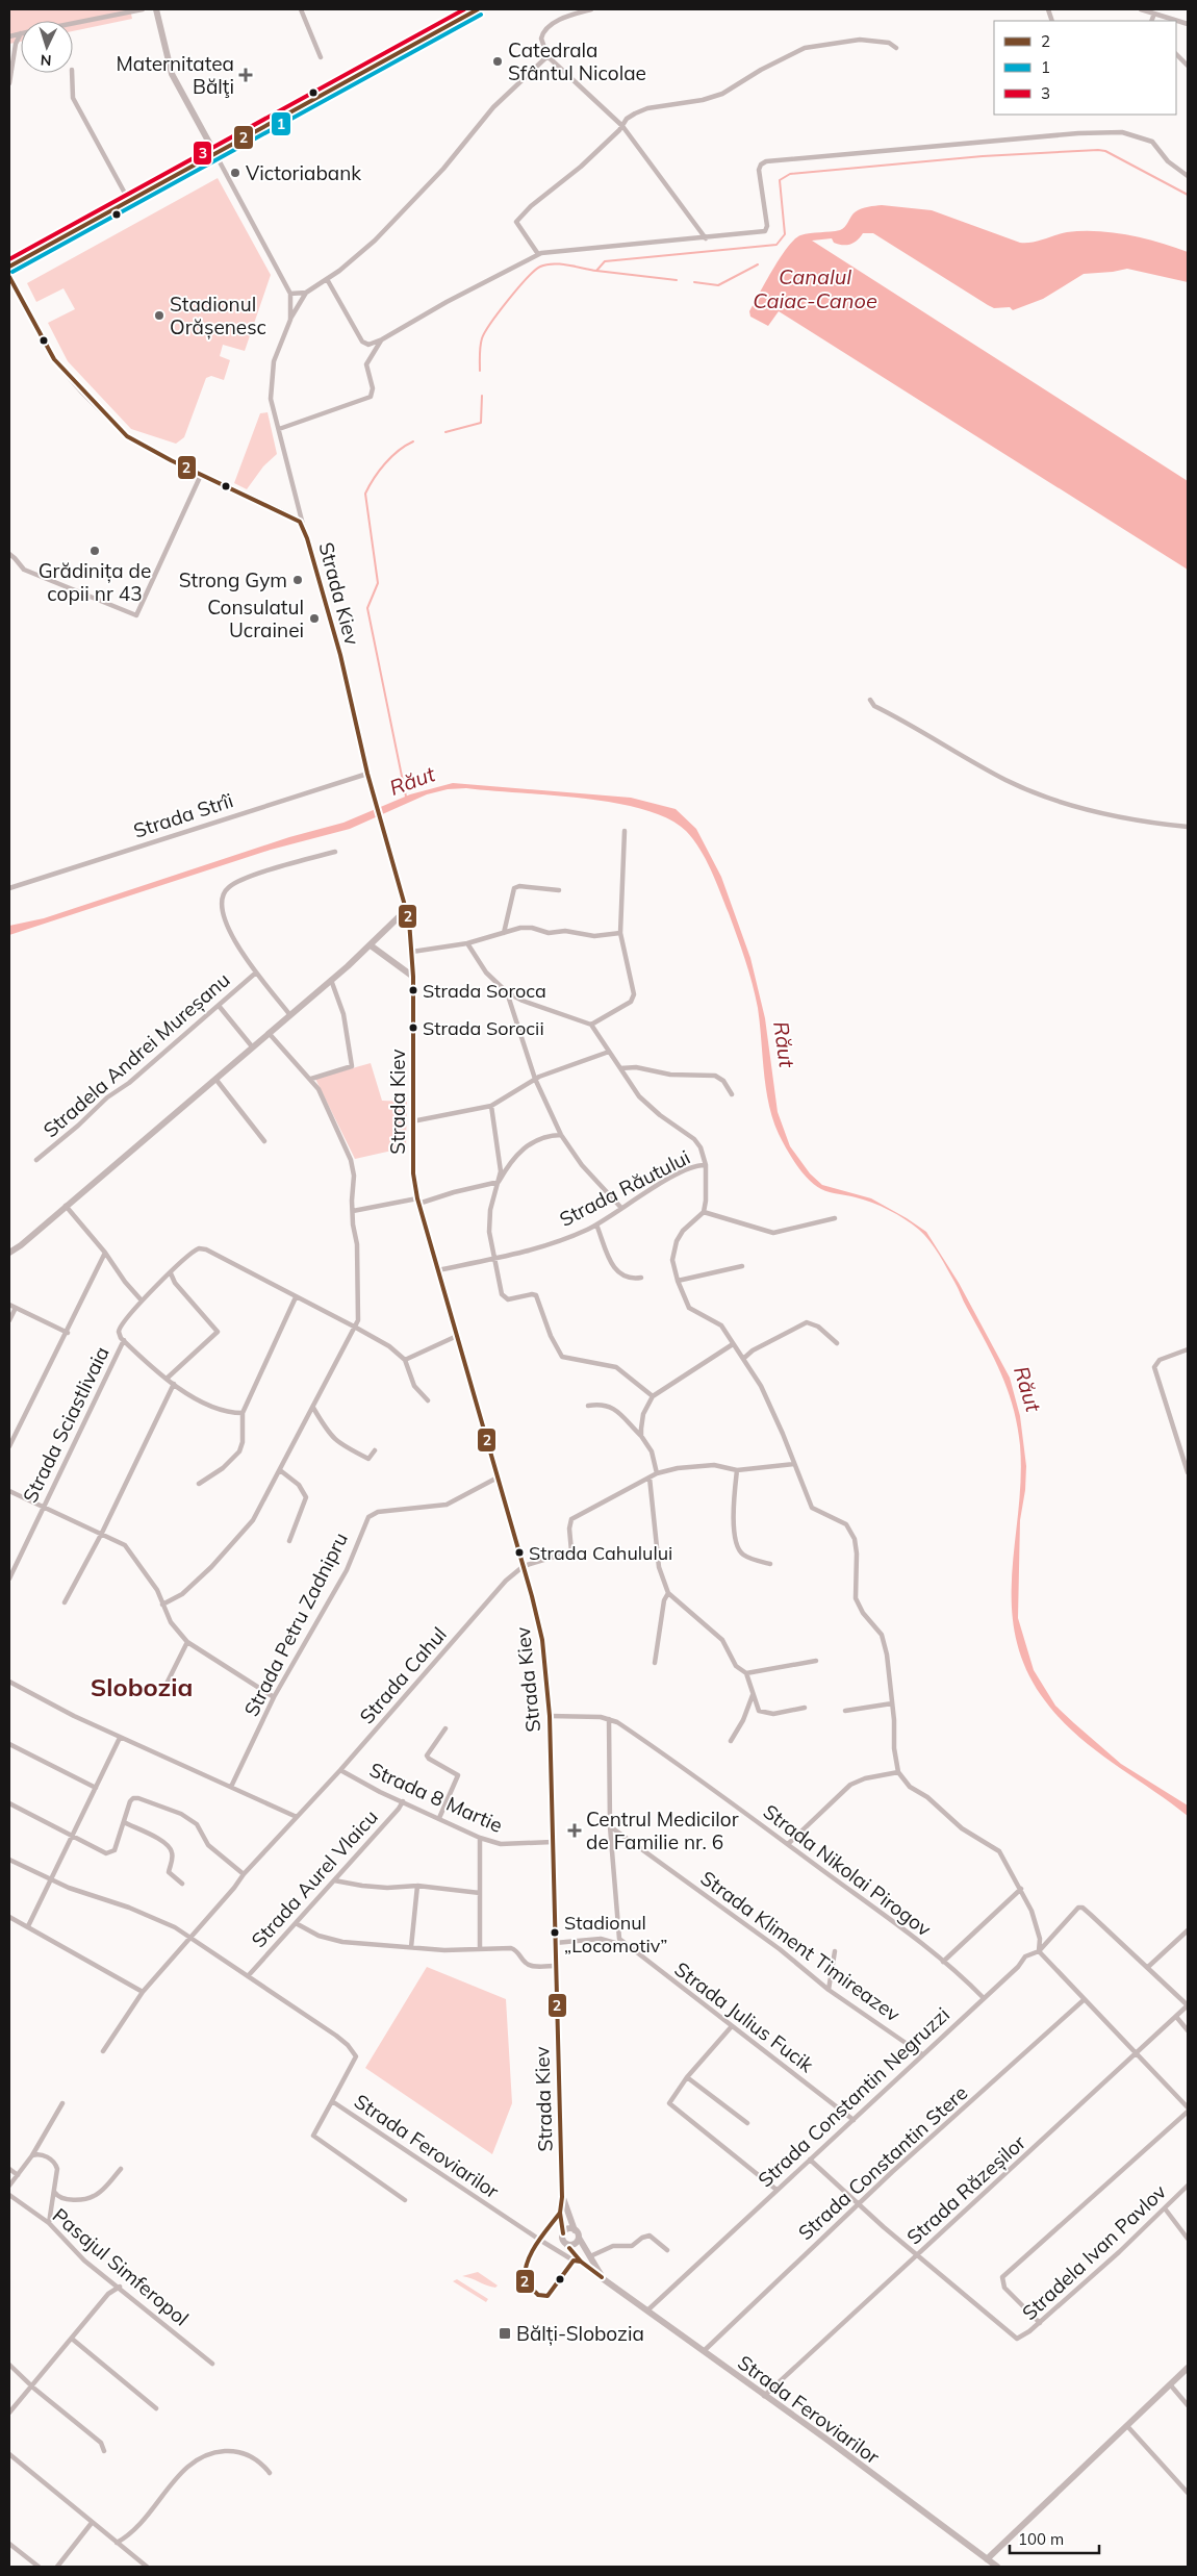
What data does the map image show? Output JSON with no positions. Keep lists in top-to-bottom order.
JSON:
{
  "streets": {
    "main road": ["Strada Kiev", "Strada Feroviarilor"],
    "street": [
      "Strada Strîi",
      "Stradela Andrei Mureșanu",
      "Strada Răutului",
      "Strada Sciastlivaia",
      "Strada Petru Zadnipru",
      "Strada Cahul",
      "Strada 8 Martie",
      "Strada Nikolai Pirogov",
      "Strada Aurel Vlaicu",
      "Strada Kliment Timireazev",
      "Strada Julius Fucik",
      "Strada Constantin Negruzzi",
      "Strada Constantin Stere",
      "Strada Răzeșilor",
      "Stradela Ivan Pavlov",
      "Pasajul Simferopol"
    ]
  },
  "crossings": [
    ["Strada Kiev", "Strada Strîi"],
    ["Strada Kiev", "Strada Răutului"],
    ["Strada Kiev", "Strada Petru Zadnipru"],
    ["Strada Kiev", "Strada Cahul"],
    ["Strada Kiev", "Strada 8 Martie"],
    ["Strada Kiev", "Strada Nikolai Pirogov"],
    ["Strada Cahul", "Strada 8 Martie"],
    ["Strada Cahul", "Strada Aurel Vlaicu"],
    ["Strada 8 Martie", "Strada Aurel Vlaicu"],
    ["Strada Nikolai Pirogov", "Strada Constantin Negruzzi"],
    ["Strada Aurel Vlaicu", "Strada Feroviarilor"],
    ["Strada Kliment Timireazev", "Strada Constantin Negruzzi"],
    ["Strada Julius Fucik", "Strada Constantin Negruzzi"],
    ["Strada Constantin Negruzzi", "Strada Feroviarilor"],
    ["Strada Feroviarilor", "Strada Constantin Stere"],
    ["Strada Feroviarilor", "Strada Răzeșilor"],
    ["Strada Răzeșilor", "Stradela Ivan Pavlov"]
  ],
  "districts": ["Slobozia"],
  "water": ["Canalul Caiac-Canoe", "Răut"],
  "places": {
    "other": [
      "Catedrala Sfântul Nicolae",
      "Victoriabank",
      "Stadionul Orășenesc",
      "Grădinița de copii nr 43",
      "Strong Gym",
      "Consulatul Ucrainei",
      "Strada Soroca",
      "Strada Sorocii",
      "Strada Cahulului",
      "Stadionul „Locomotiv”"
    ],
    "health": ["Maternitatea Bălţi", "Centrul Medicilor de Familie nr. 6"],
    "transit": ["Bălți-Slobozia"]
  },
  "lines": ["transit line 2", "transit line 3", "transit line 1"],
  "legend": ["2", "1", "3"],
  "scale_bar": "100 m",
  "north": "bottom"
}
